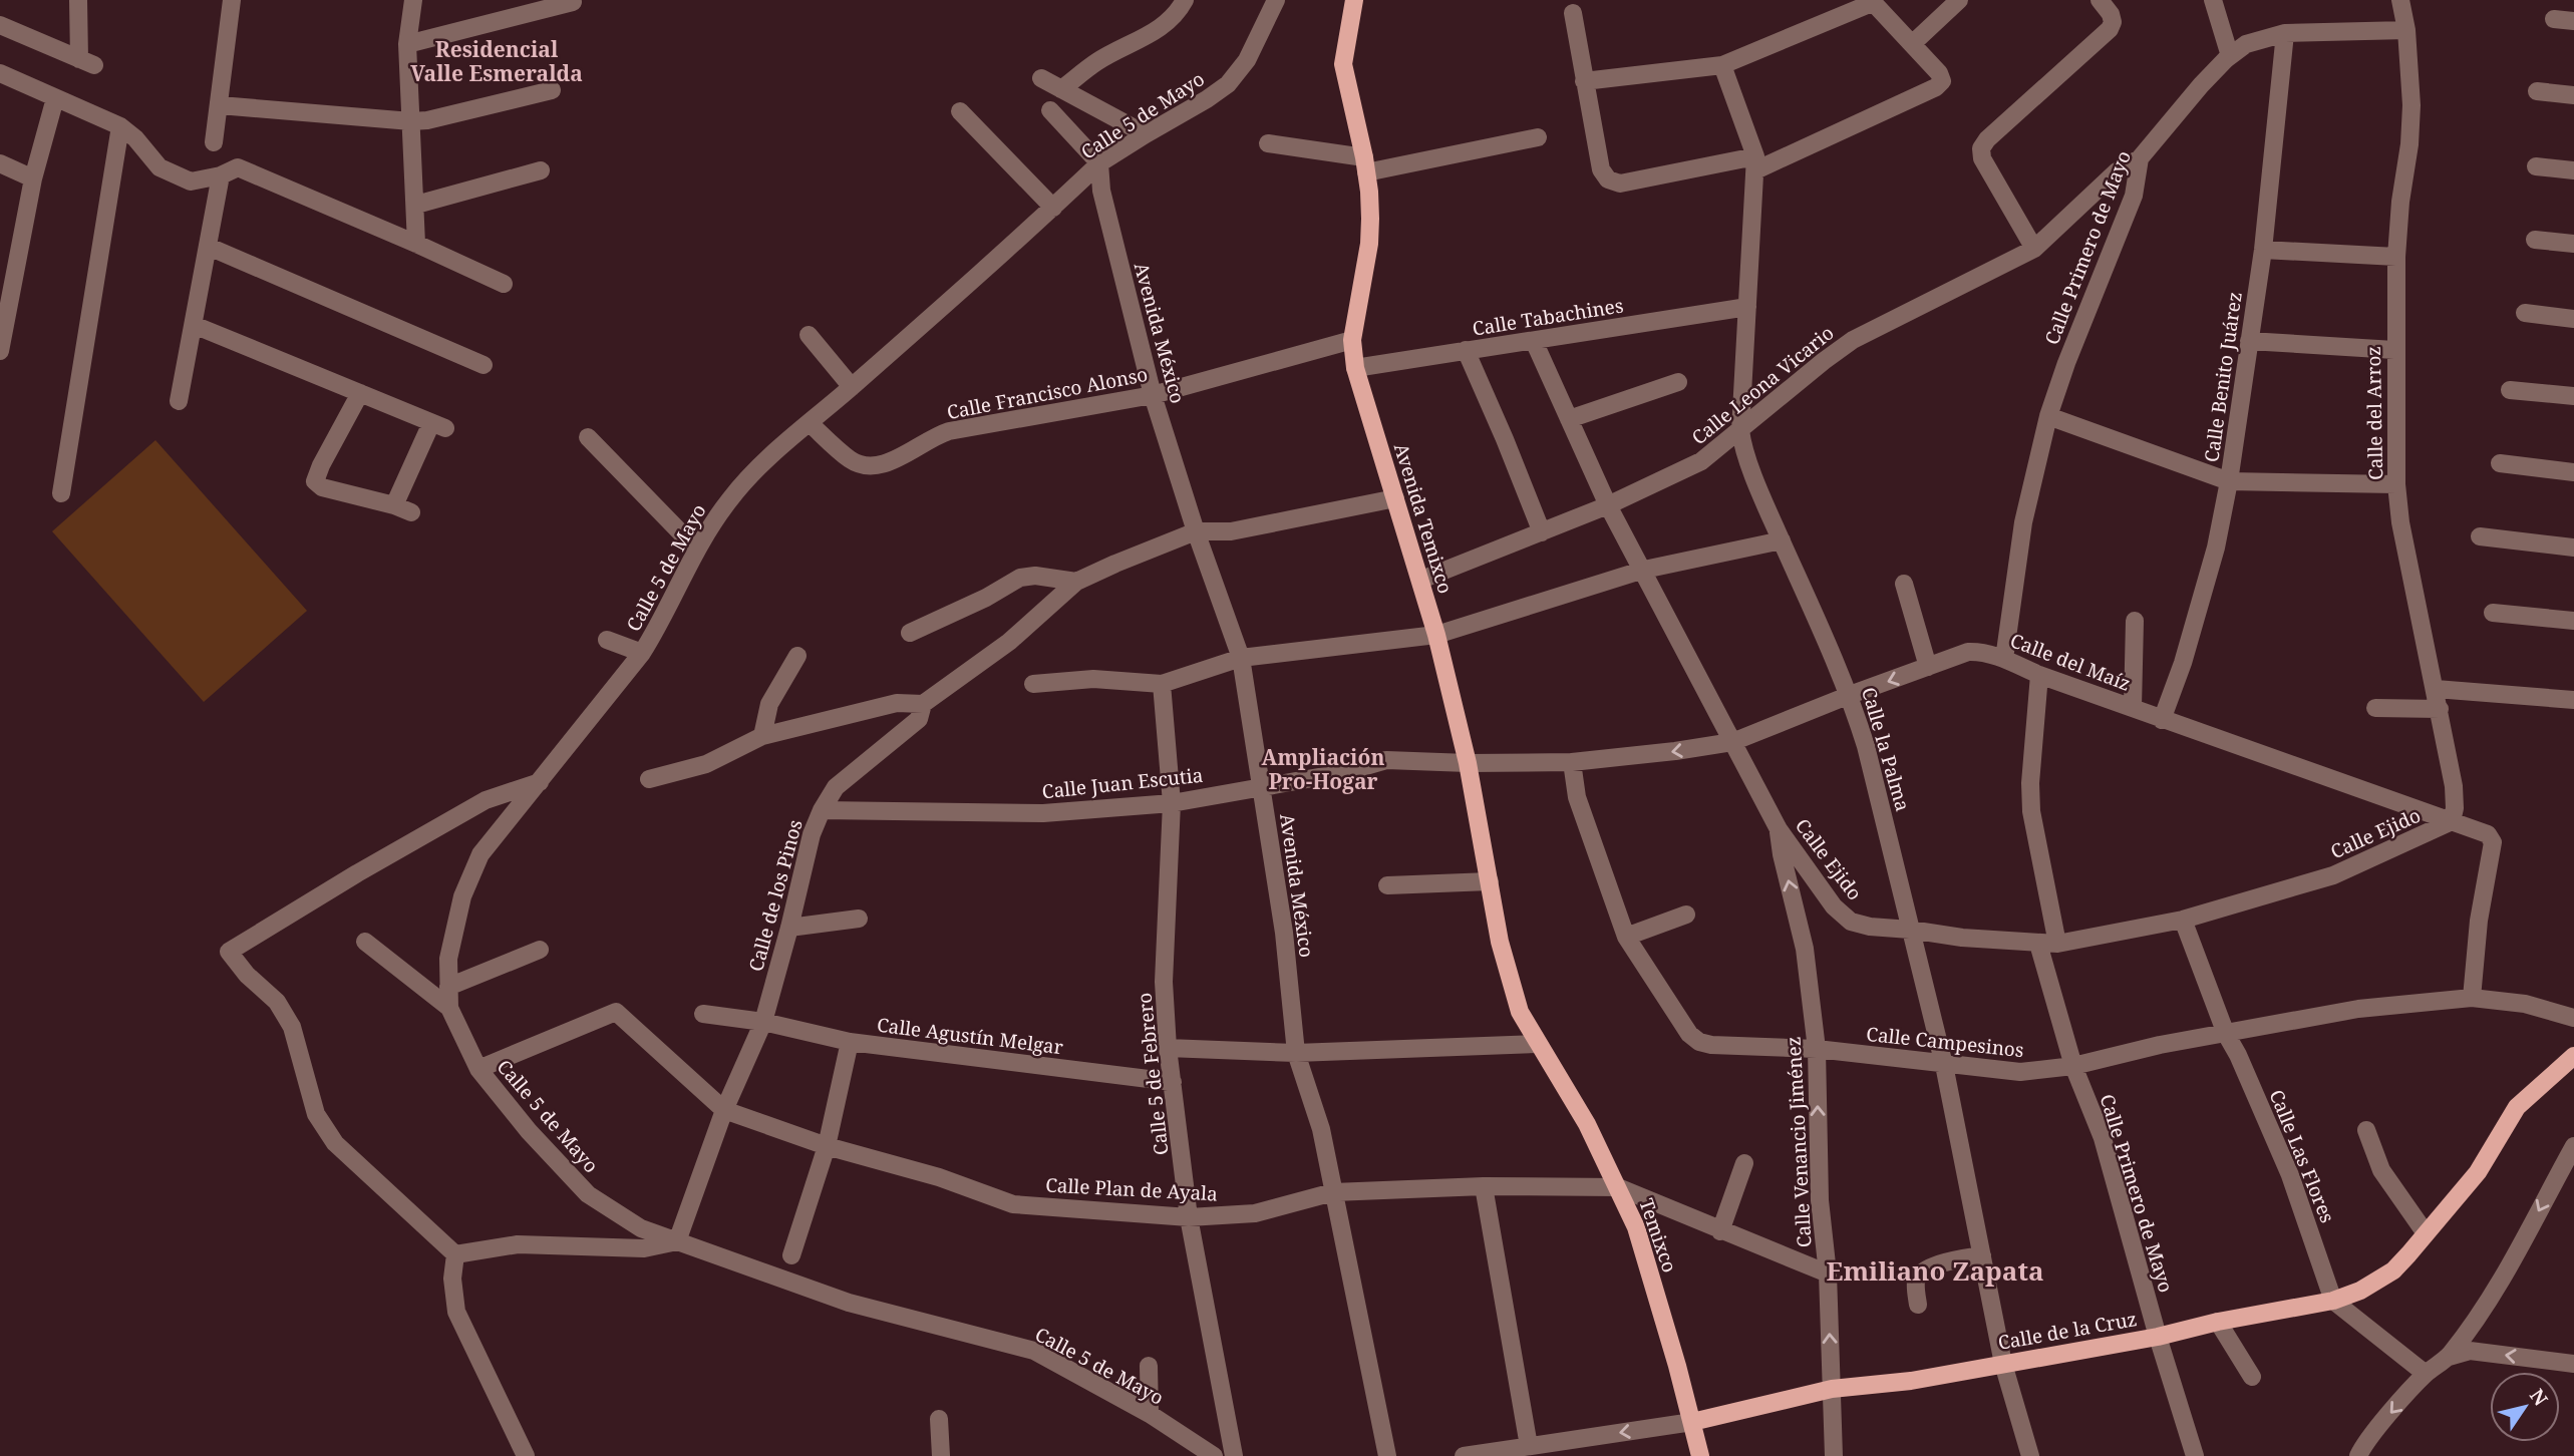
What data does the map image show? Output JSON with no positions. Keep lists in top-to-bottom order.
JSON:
{
  "streets": {
    "main road": ["Avenida Temixco", "Temixco", "Calle de la Cruz"],
    "street": [
      "Calle 5 de Mayo",
      "Calle Primero de Mayo",
      "Calle Tabachines",
      "Avenida México",
      "Calle Benito Juárez",
      "Calle Leona Vicario",
      "Calle Francisco Alonso",
      "Calle del Arroz",
      "Calle del Maíz",
      "Calle la Palma",
      "Calle Juan Escutia",
      "Calle Ejido",
      "Calle de los Pinos",
      "Calle Agustín Melgar",
      "Calle Campesinos",
      "Calle 5 de Febrero",
      "Calle Venancio Jiménez",
      "Calle Las Flores",
      "Calle Plan de Ayala"
    ]
  },
  "crossings": [
    ["Calle 5 de Mayo", "Avenida México"],
    ["Calle 5 de Mayo", "Calle Francisco Alonso"],
    ["Calle 5 de Mayo", "Calle de los Pinos"],
    ["Calle 5 de Mayo", "Calle Plan de Ayala"],
    ["Calle Primero de Mayo", "Calle Benito Juárez"],
    ["Calle Primero de Mayo", "Calle Leona Vicario"],
    ["Calle Primero de Mayo", "Calle del Arroz"],
    ["Calle Primero de Mayo", "Calle del Maíz"],
    ["Calle Primero de Mayo", "Calle Ejido"],
    ["Calle Primero de Mayo", "Calle Campesinos"],
    ["Calle Primero de Mayo", "Calle de la Cruz"],
    ["Calle Tabachines", "Avenida Temixco"],
    ["Calle Tabachines", "Calle la Palma"],
    ["Calle Tabachines", "Calle Ejido"],
    ["Avenida México", "Calle Francisco Alonso"],
    ["Avenida México", "Calle Juan Escutia"],
    ["Avenida México", "Calle de los Pinos"],
    ["Avenida México", "Calle Plan de Ayala"],
    ["Calle Benito Juárez", "Calle del Maíz"],
    ["Calle Leona Vicario", "Avenida Temixco"],
    ["Calle Leona Vicario", "Calle la Palma"],
    ["Calle Leona Vicario", "Calle Ejido"],
    ["Calle Francisco Alonso", "Avenida Temixco"],
    ["Calle del Arroz", "Calle del Maíz"],
    ["Calle del Arroz", "Calle Ejido"],
    ["Avenida Temixco", "Calle del Maíz"],
    ["Avenida Temixco", "Calle Juan Escutia"],
    ["Avenida Temixco", "Temixco"],
    ["Calle del Maíz", "Calle la Palma"],
    ["Calle del Maíz", "Calle Juan Escutia"],
    ["Calle del Maíz", "Calle Ejido"],
    ["Calle del Maíz", "Calle Campesinos"],
    ["Calle la Palma", "Calle Ejido"],
    ["Calle la Palma", "Calle Campesinos"],
    ["Calle la Palma", "Calle de la Cruz"],
    ["Calle Juan Escutia", "Calle de los Pinos"],
    ["Calle Juan Escutia", "Calle 5 de Febrero"],
    ["Calle Ejido", "Calle Venancio Jiménez"],
    ["Calle Ejido", "Calle Las Flores"],
    ["Calle de los Pinos", "Calle Agustín Melgar"],
    ["Calle de los Pinos", "Calle Plan de Ayala"],
    ["Calle Agustín Melgar", "Calle 5 de Febrero"],
    ["Calle Campesinos", "Calle Venancio Jiménez"],
    ["Calle Campesinos", "Calle Las Flores"],
    ["Calle 5 de Febrero", "Calle Plan de Ayala"],
    ["Calle Venancio Jiménez", "Calle Plan de Ayala"],
    ["Calle Venancio Jiménez", "Calle de la Cruz"],
    ["Calle Las Flores", "Calle de la Cruz"],
    ["Calle Plan de Ayala", "Temixco"],
    ["Temixco", "Calle de la Cruz"]
  ],
  "one_way": ["Calle Venancio Jiménez"],
  "districts": ["Residencial Valle Esmeralda", "Ampliación Pro-Hogar", "Emiliano Zapata"],
  "north": "top right"
}
